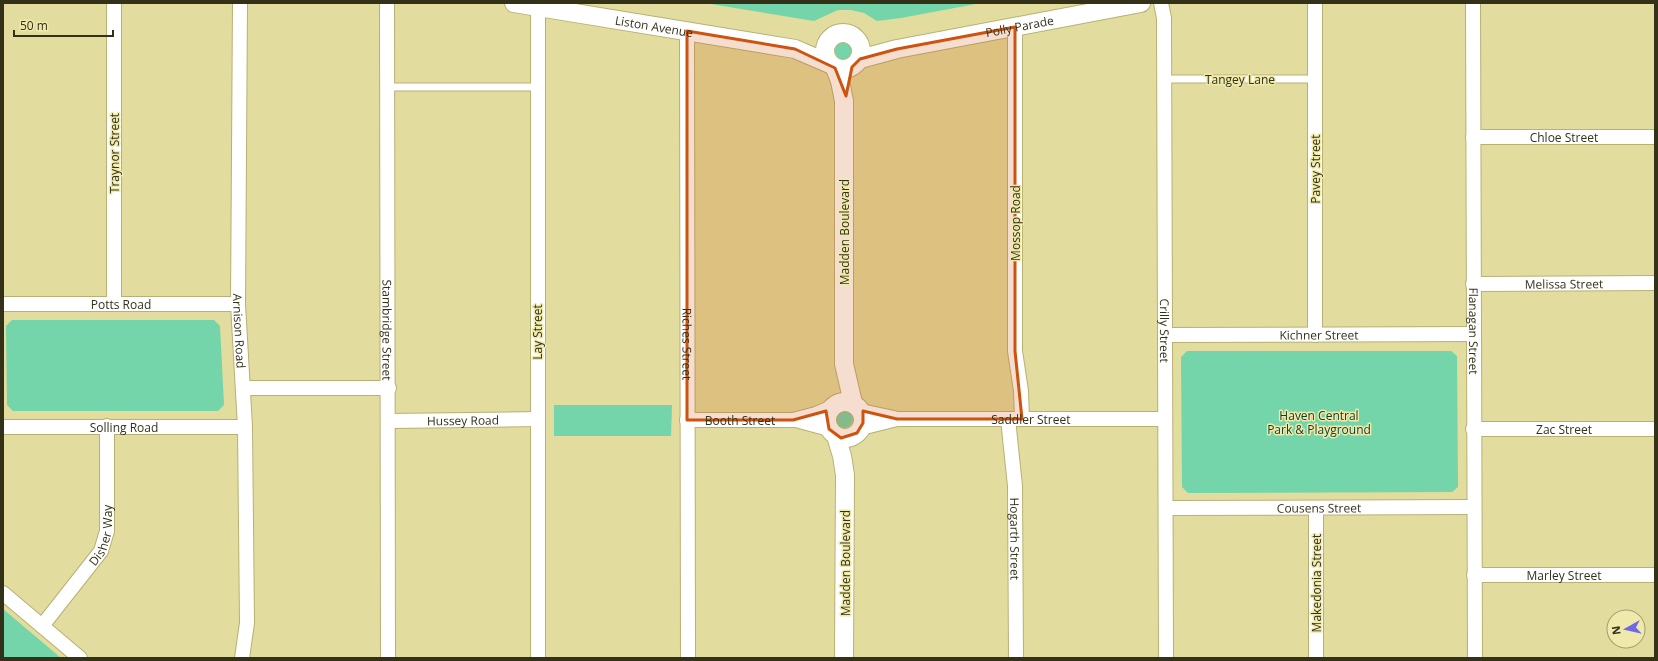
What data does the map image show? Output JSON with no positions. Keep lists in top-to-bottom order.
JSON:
{
  "streets": {
    "street": [
      "Liston Avenue",
      "Polly Parade",
      "Chloe Street",
      "Traynor Street",
      "Pavey Street",
      "Mossop Road",
      "Madden Boulevard",
      "Melissa Street",
      "Potts Road",
      "Stambridge Street",
      "Crilly Street",
      "Arnison Road",
      "Flanagan Street",
      "Lay Street",
      "Kichner Street",
      "Riches Street",
      "Saddler Street",
      "Hussey Road",
      "Booth Street",
      "Solling Road",
      "Zac Street",
      "Cousens Street",
      "Disher Way",
      "Hogarth Street",
      "Marley Street",
      "Makedonia Street"
    ],
    "lane": ["Tangey Lane"]
  },
  "crossings": [
    ["Liston Avenue", "Polly Parade"],
    ["Liston Avenue", "Madden Boulevard"],
    ["Liston Avenue", "Lay Street"],
    ["Liston Avenue", "Riches Street"],
    ["Polly Parade", "Mossop Road"],
    ["Polly Parade", "Madden Boulevard"],
    ["Tangey Lane", "Pavey Street"],
    ["Tangey Lane", "Crilly Street"],
    ["Chloe Street", "Flanagan Street"],
    ["Traynor Street", "Potts Road"],
    ["Pavey Street", "Kichner Street"],
    ["Mossop Road", "Saddler Street"],
    ["Mossop Road", "Hogarth Street"],
    ["Madden Boulevard", "Saddler Street"],
    ["Madden Boulevard", "Booth Street"],
    ["Melissa Street", "Flanagan Street"],
    ["Potts Road", "Arnison Road"],
    ["Stambridge Street", "Hussey Road"],
    ["Crilly Street", "Kichner Street"],
    ["Crilly Street", "Saddler Street"],
    ["Crilly Street", "Cousens Street"],
    ["Arnison Road", "Solling Road"],
    ["Flanagan Street", "Kichner Street"],
    ["Flanagan Street", "Zac Street"],
    ["Flanagan Street", "Cousens Street"],
    ["Flanagan Street", "Marley Street"],
    ["Lay Street", "Hussey Road"],
    ["Riches Street", "Booth Street"],
    ["Saddler Street", "Booth Street"],
    ["Saddler Street", "Hogarth Street"],
    ["Solling Road", "Disher Way"],
    ["Cousens Street", "Makedonia Street"]
  ],
  "parks": ["Haven Central Park & Playground"],
  "scale_bar": "50 m",
  "north": "left"
}
